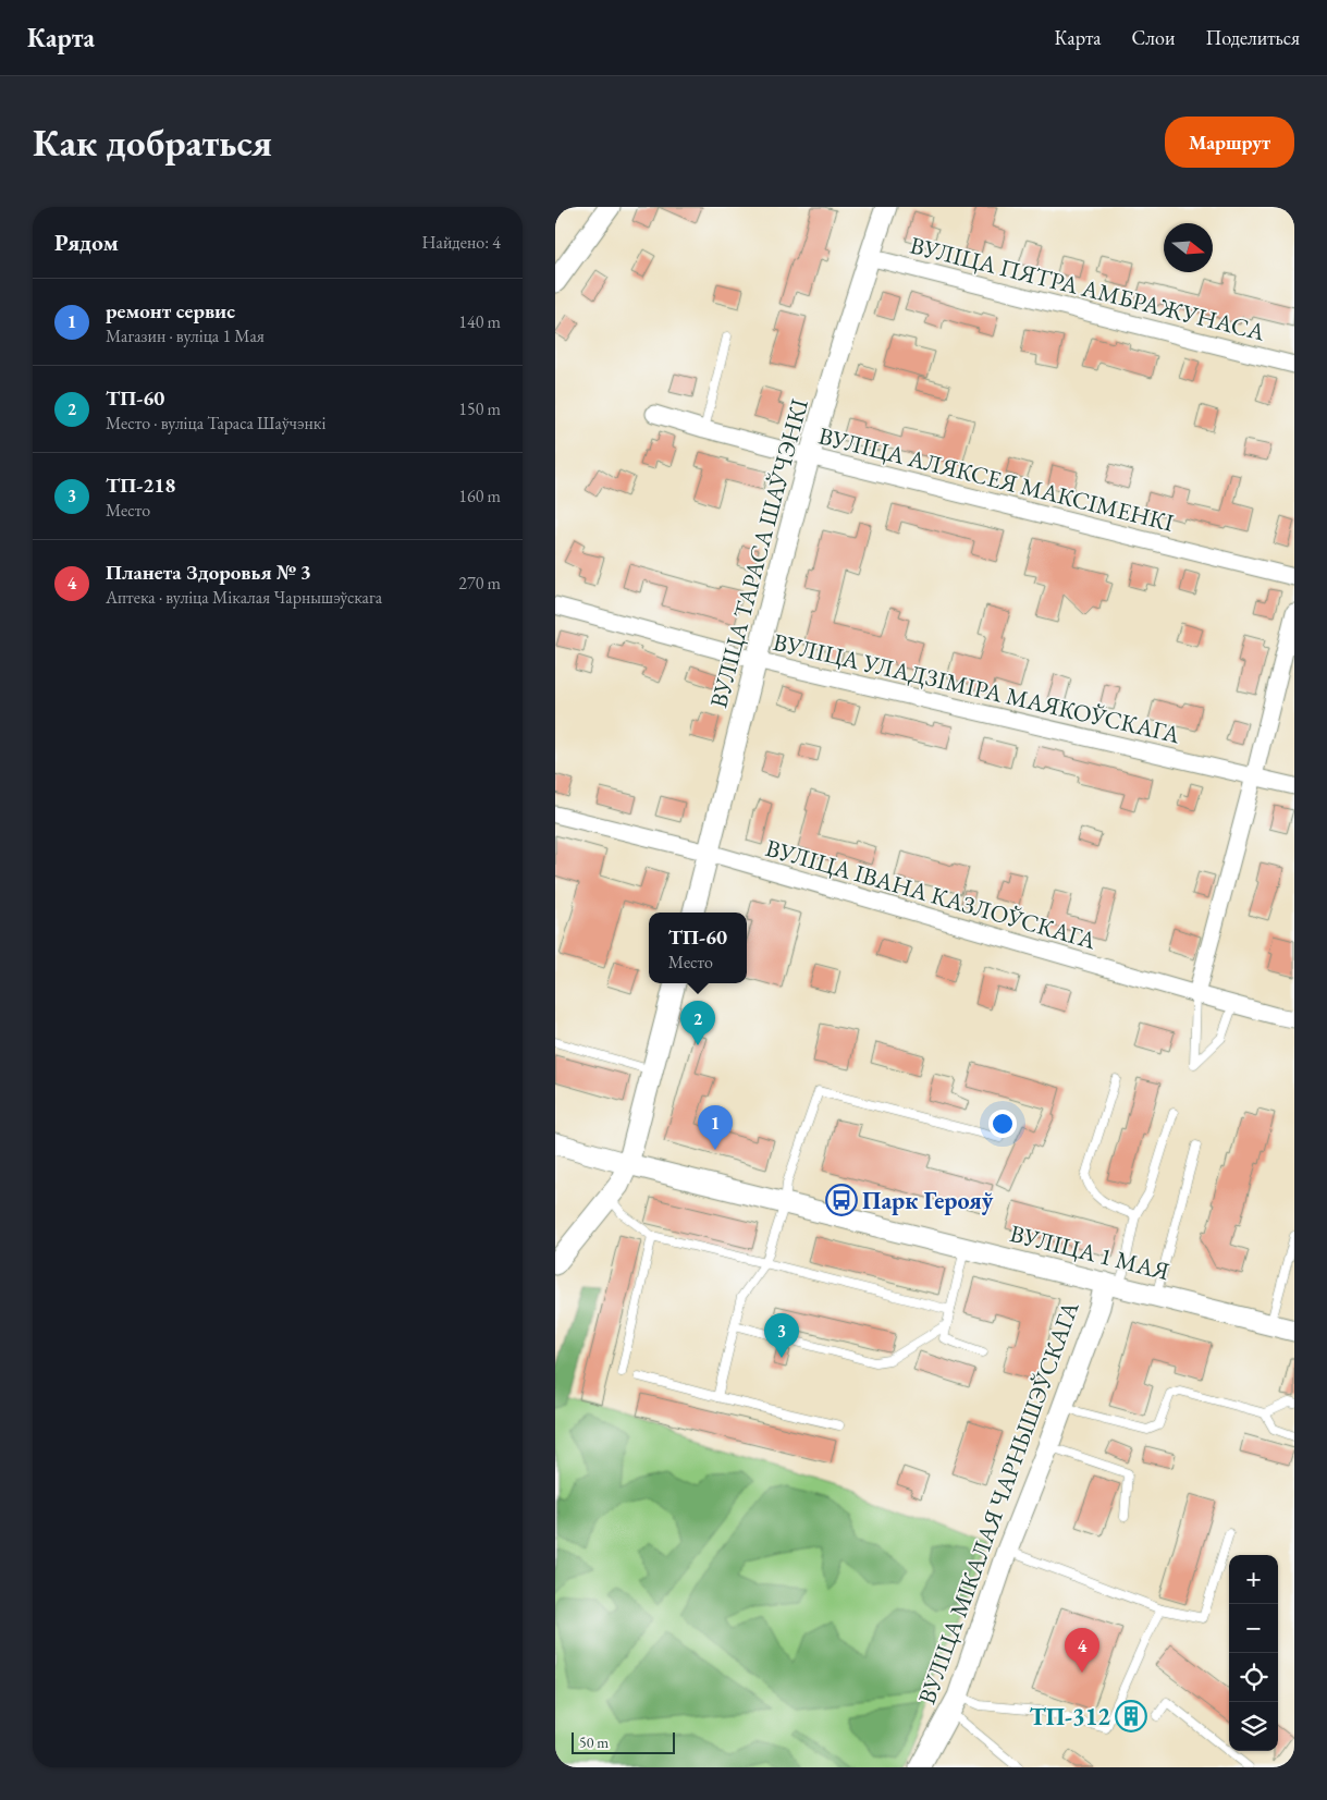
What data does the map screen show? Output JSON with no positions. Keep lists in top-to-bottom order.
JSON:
{
  "streets": {
    "street": [
      "ВУЛІЦА ПЯТРА АМБРАЖУНАСА",
      "ВУЛІЦА АЛЯКСЕЯ МАКСІМЕНКІ",
      "ВУЛІЦА ТАРАСА ШАЎЧЭНКІ",
      "ВУЛІЦА УЛАДЗІМІРА МАЯКОЎСКАГА",
      "ВУЛІЦА ІВАНА КАЗЛОЎСКАГА",
      "ВУЛІЦА 1 МАЯ",
      "ВУЛІЦА МІКАЛАЯ ЧАРНЫШЭЎСКАГА"
    ]
  },
  "crossings": [
    ["ВУЛІЦА ПЯТРА АМБРАЖУНАСА", "ВУЛІЦА ТАРАСА ШАЎЧЭНКІ"],
    ["ВУЛІЦА АЛЯКСЕЯ МАКСІМЕНКІ", "ВУЛІЦА ТАРАСА ШАЎЧЭНКІ"],
    ["ВУЛІЦА ТАРАСА ШАЎЧЭНКІ", "ВУЛІЦА УЛАДЗІМІРА МАЯКОЎСКАГА"],
    ["ВУЛІЦА ТАРАСА ШАЎЧЭНКІ", "ВУЛІЦА ІВАНА КАЗЛОЎСКАГА"],
    ["ВУЛІЦА 1 МАЯ", "ВУЛІЦА МІКАЛАЯ ЧАРНЫШЭЎСКАГА"]
  ],
  "places": {
    "bus stop": ["Парк Герояў"],
    "building": ["ТП-312"]
  },
  "scale_bar": "50 m",
  "north": "right",
  "page": {
    "header": "Карта",
    "nav": ["Карта", "Слои", "Поделиться"],
    "buttons": "Маршрут",
    "title": "Как добраться",
    "heading": ["Рядом", "Найдено: 4"],
    "list": [
      {
        "mark": "1",
        "name": "ремонт сервис",
        "note": "Магазин · вуліца 1 Мая",
        "value": "140 m"
      },
      {
        "mark": "2",
        "name": "ТП-60",
        "note": "Место · вуліца Тараса Шаўчэнкі",
        "value": "150 m"
      },
      {
        "mark": "3",
        "name": "ТП-218",
        "note": "Место",
        "value": "160 m"
      },
      {
        "mark": "4",
        "name": "Планета Здоровья № 3",
        "note": "Аптека · вуліца Мікалая Чарнышэўскага",
        "value": "270 m"
      }
    ],
    "popup": ["ТП-60", "Место"],
    "pins": [
      "2",
      "1",
      "3",
      "4"
    ],
    "map_buttons": ["+", "−"],
    "scale": "50 m"
  }
}
